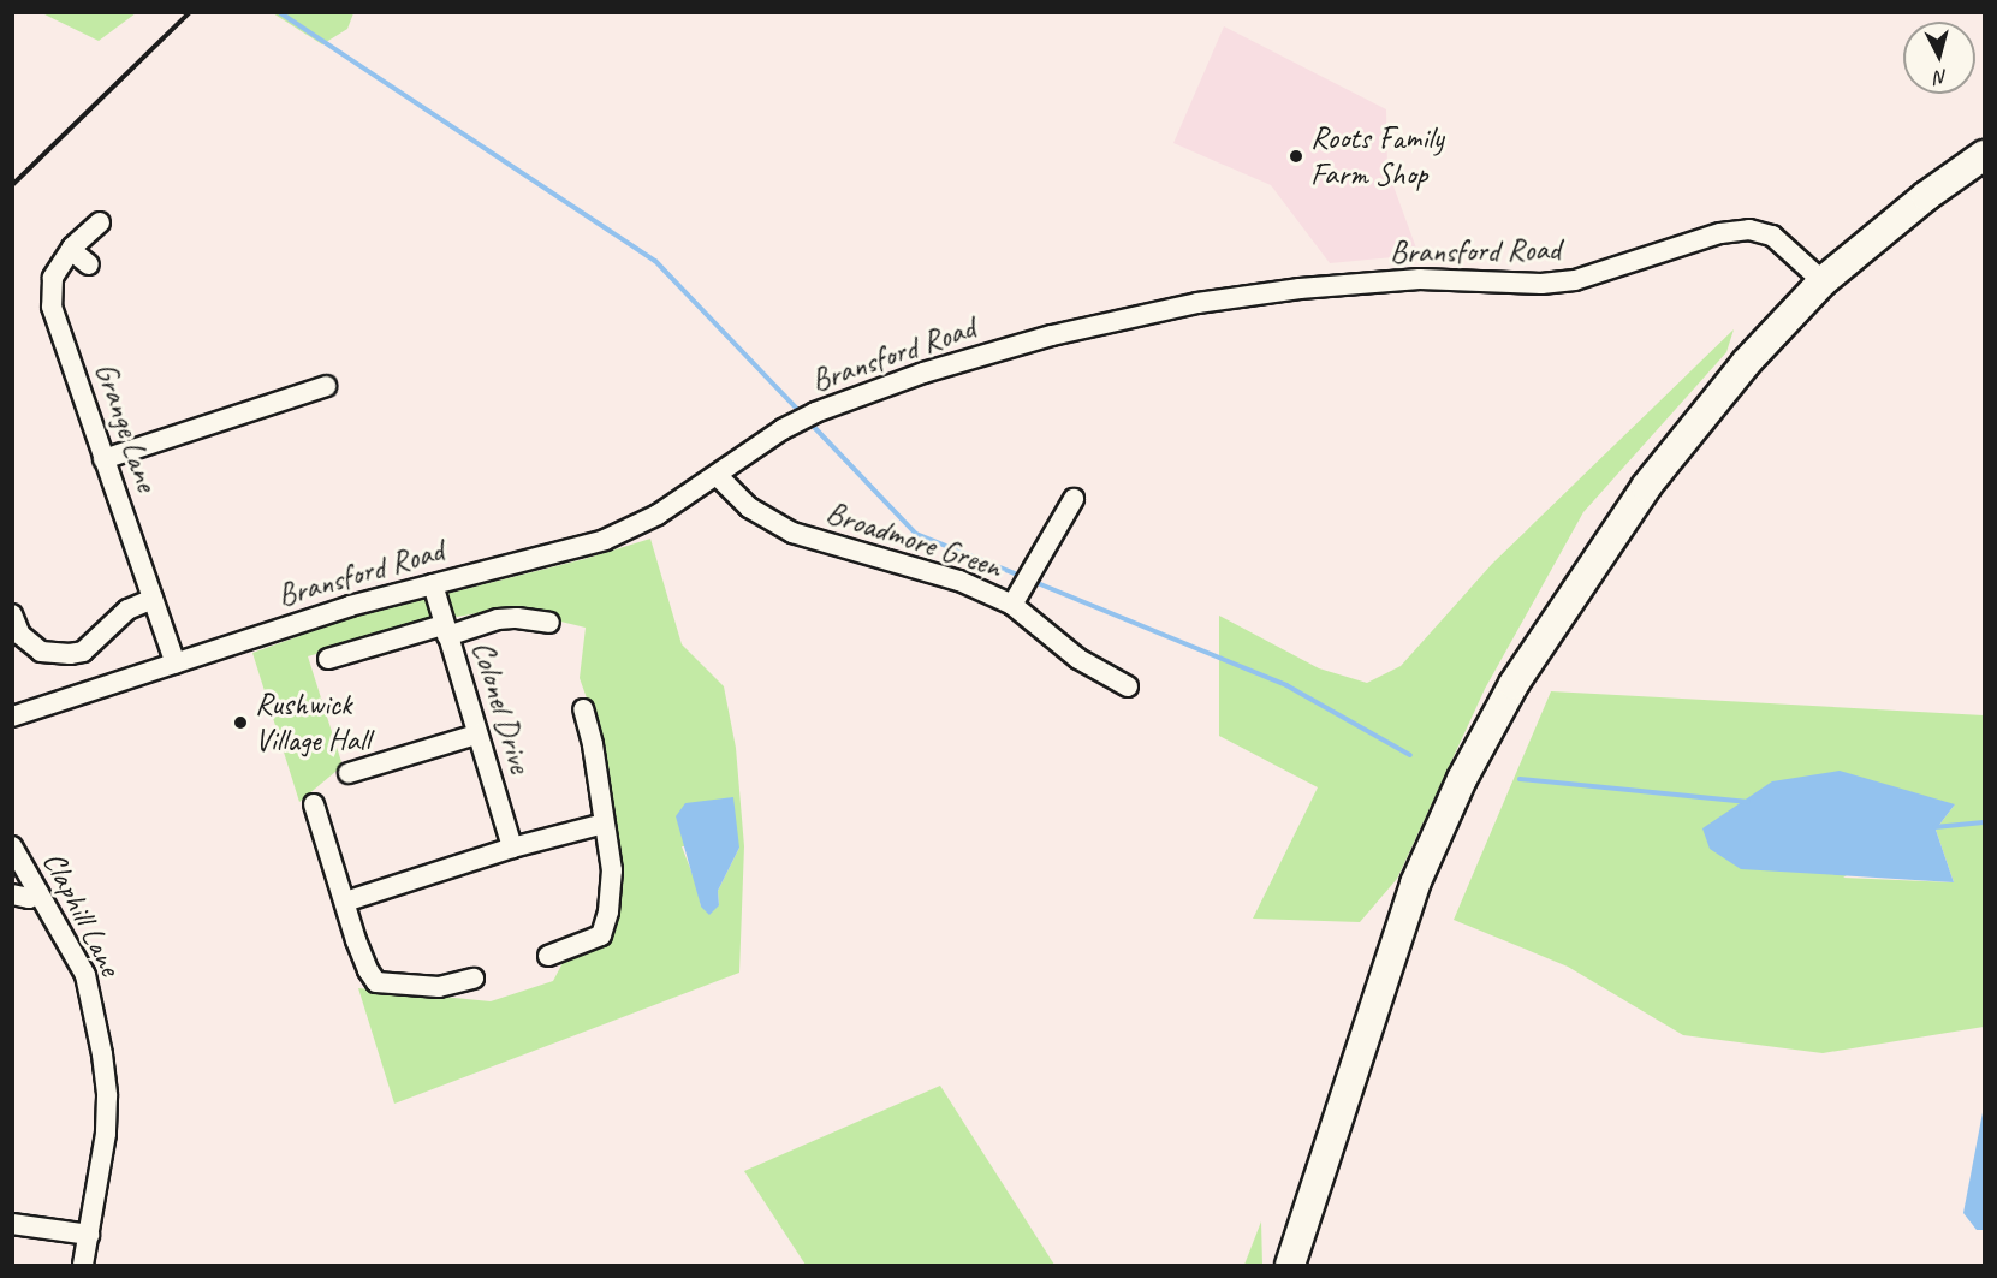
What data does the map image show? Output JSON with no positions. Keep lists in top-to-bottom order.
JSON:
{
  "streets": {
    "street": [
      "Bransford Road",
      "Grange Lane",
      "Broadmore Green",
      "Colonel Drive",
      "Claphill Lane"
    ]
  },
  "crossings": [
    ["Bransford Road", "Grange Lane"],
    ["Bransford Road", "Broadmore Green"],
    ["Bransford Road", "Colonel Drive"]
  ],
  "places": ["Roots Family Farm Shop", "Rushwick Village Hall"],
  "north": "bottom"
}
